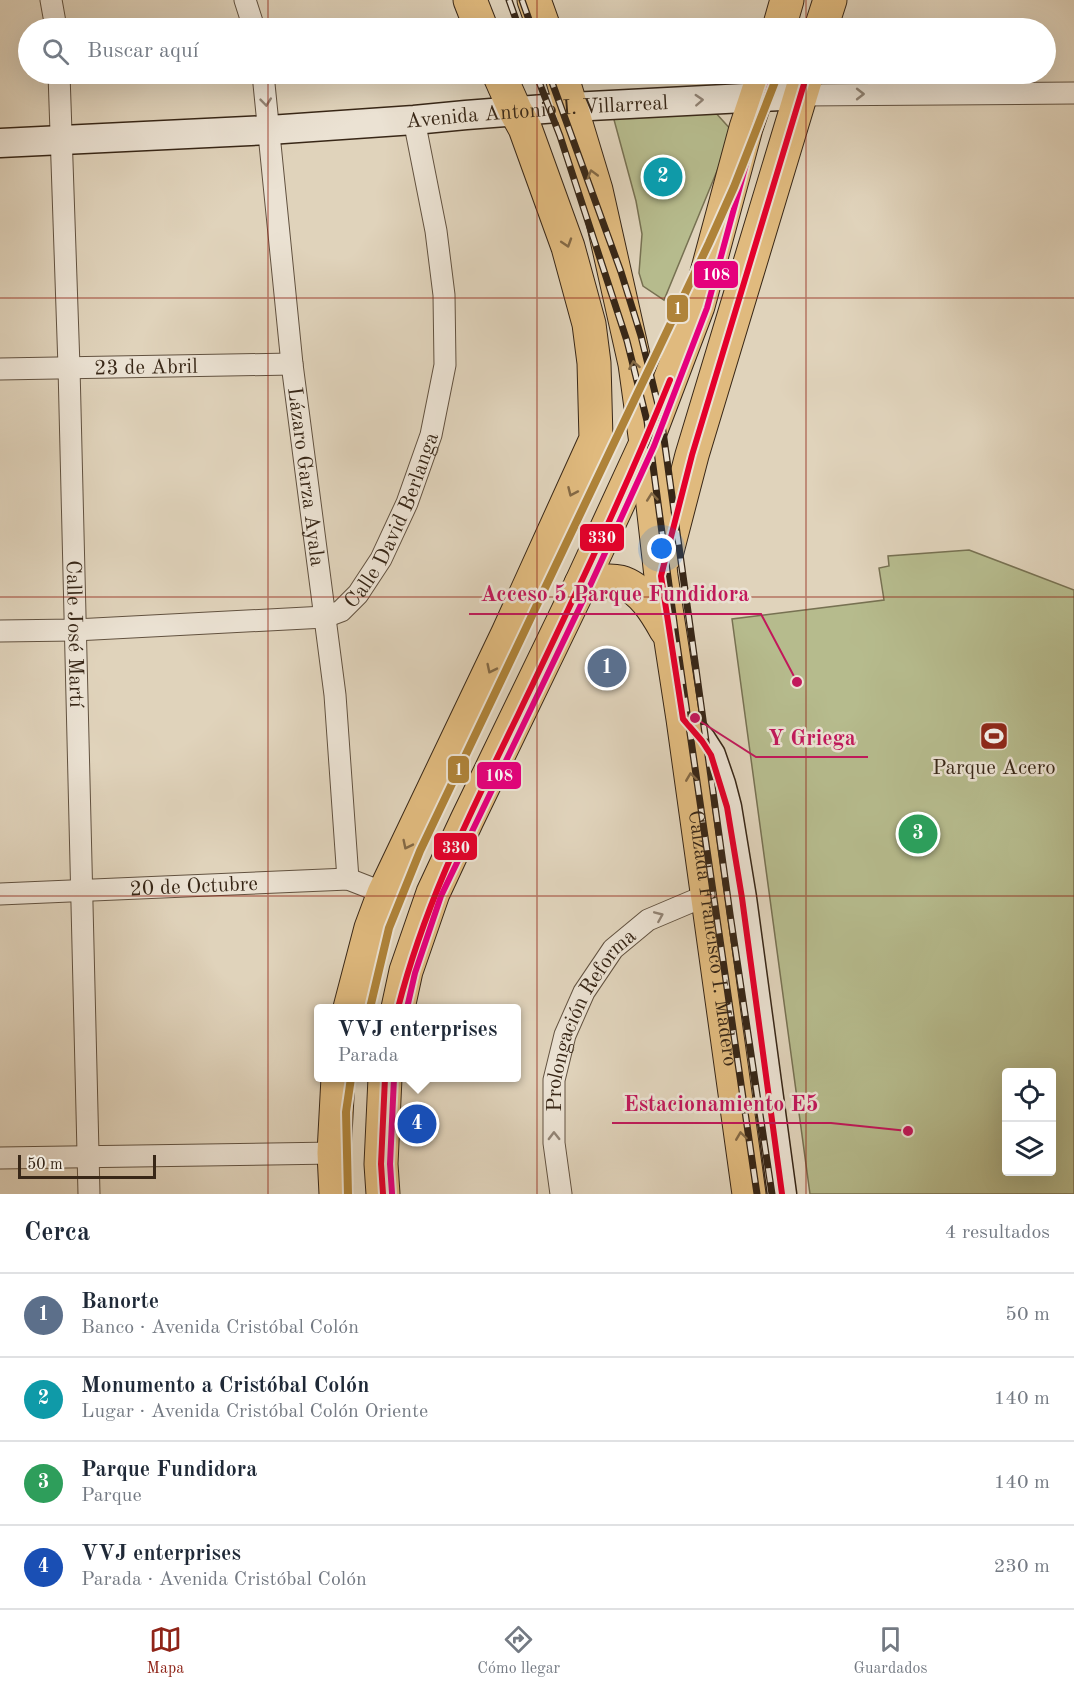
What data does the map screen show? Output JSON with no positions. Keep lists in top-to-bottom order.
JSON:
{
  "streets": {
    "main road": ["Calzada Francisco I. Madero"],
    "street": [
      "Avenida Antonio I. Villarreal",
      "23 de Abril",
      "Lázaro Garza Ayala",
      "Calle David Berlanga",
      "Calle José Martí",
      "20 de Octubre",
      "Prolongación Reforma"
    ]
  },
  "crossings": [
    ["Avenida Antonio I. Villarreal", "Lázaro Garza Ayala"],
    ["Avenida Antonio I. Villarreal", "Calle David Berlanga"],
    ["Avenida Antonio I. Villarreal", "Calle José Martí"],
    ["Avenida Antonio I. Villarreal", "Calzada Francisco I. Madero"],
    ["23 de Abril", "Lázaro Garza Ayala"],
    ["23 de Abril", "Calle José Martí"],
    ["Lázaro Garza Ayala", "Calle David Berlanga"],
    ["Lázaro Garza Ayala", "20 de Octubre"],
    ["Calle David Berlanga", "Calle José Martí"],
    ["Calle José Martí", "20 de Octubre"],
    ["Calzada Francisco I. Madero", "Prolongación Reforma"]
  ],
  "one_way": ["Avenida Antonio I. Villarreal", "Prolongación Reforma"],
  "places": {
    "other": ["Acceso 5 Parque Fundidora", "Y Griega", "Estacionamiento E5"],
    "sports": ["Parque Acero"]
  },
  "lines": ["transit line 1", "transit line 330", "transit line 108"],
  "scale_bar": "50 m",
  "page": {
    "search": "Buscar aquí",
    "pins": [
      "2",
      "1",
      "3",
      "4"
    ],
    "popup": ["VVJ enterprises", "Parada"],
    "scale": "50 m",
    "heading": ["Cerca", "4 resultados"],
    "list": [
      {
        "mark": "1",
        "name": "Banorte",
        "note": "Banco · Avenida Cristóbal Colón",
        "value": "50 m"
      },
      {
        "mark": "2",
        "name": "Monumento a Cristóbal Colón",
        "note": "Lugar · Avenida Cristóbal Colón Oriente",
        "value": "140 m"
      },
      {
        "mark": "3",
        "name": "Parque Fundidora",
        "note": "Parque",
        "value": "140 m"
      },
      {
        "mark": "4",
        "name": "VVJ enterprises",
        "note": "Parada · Avenida Cristóbal Colón",
        "value": "230 m"
      }
    ],
    "nav": ["Mapa", "Cómo llegar", "Guardados"]
  }
}
